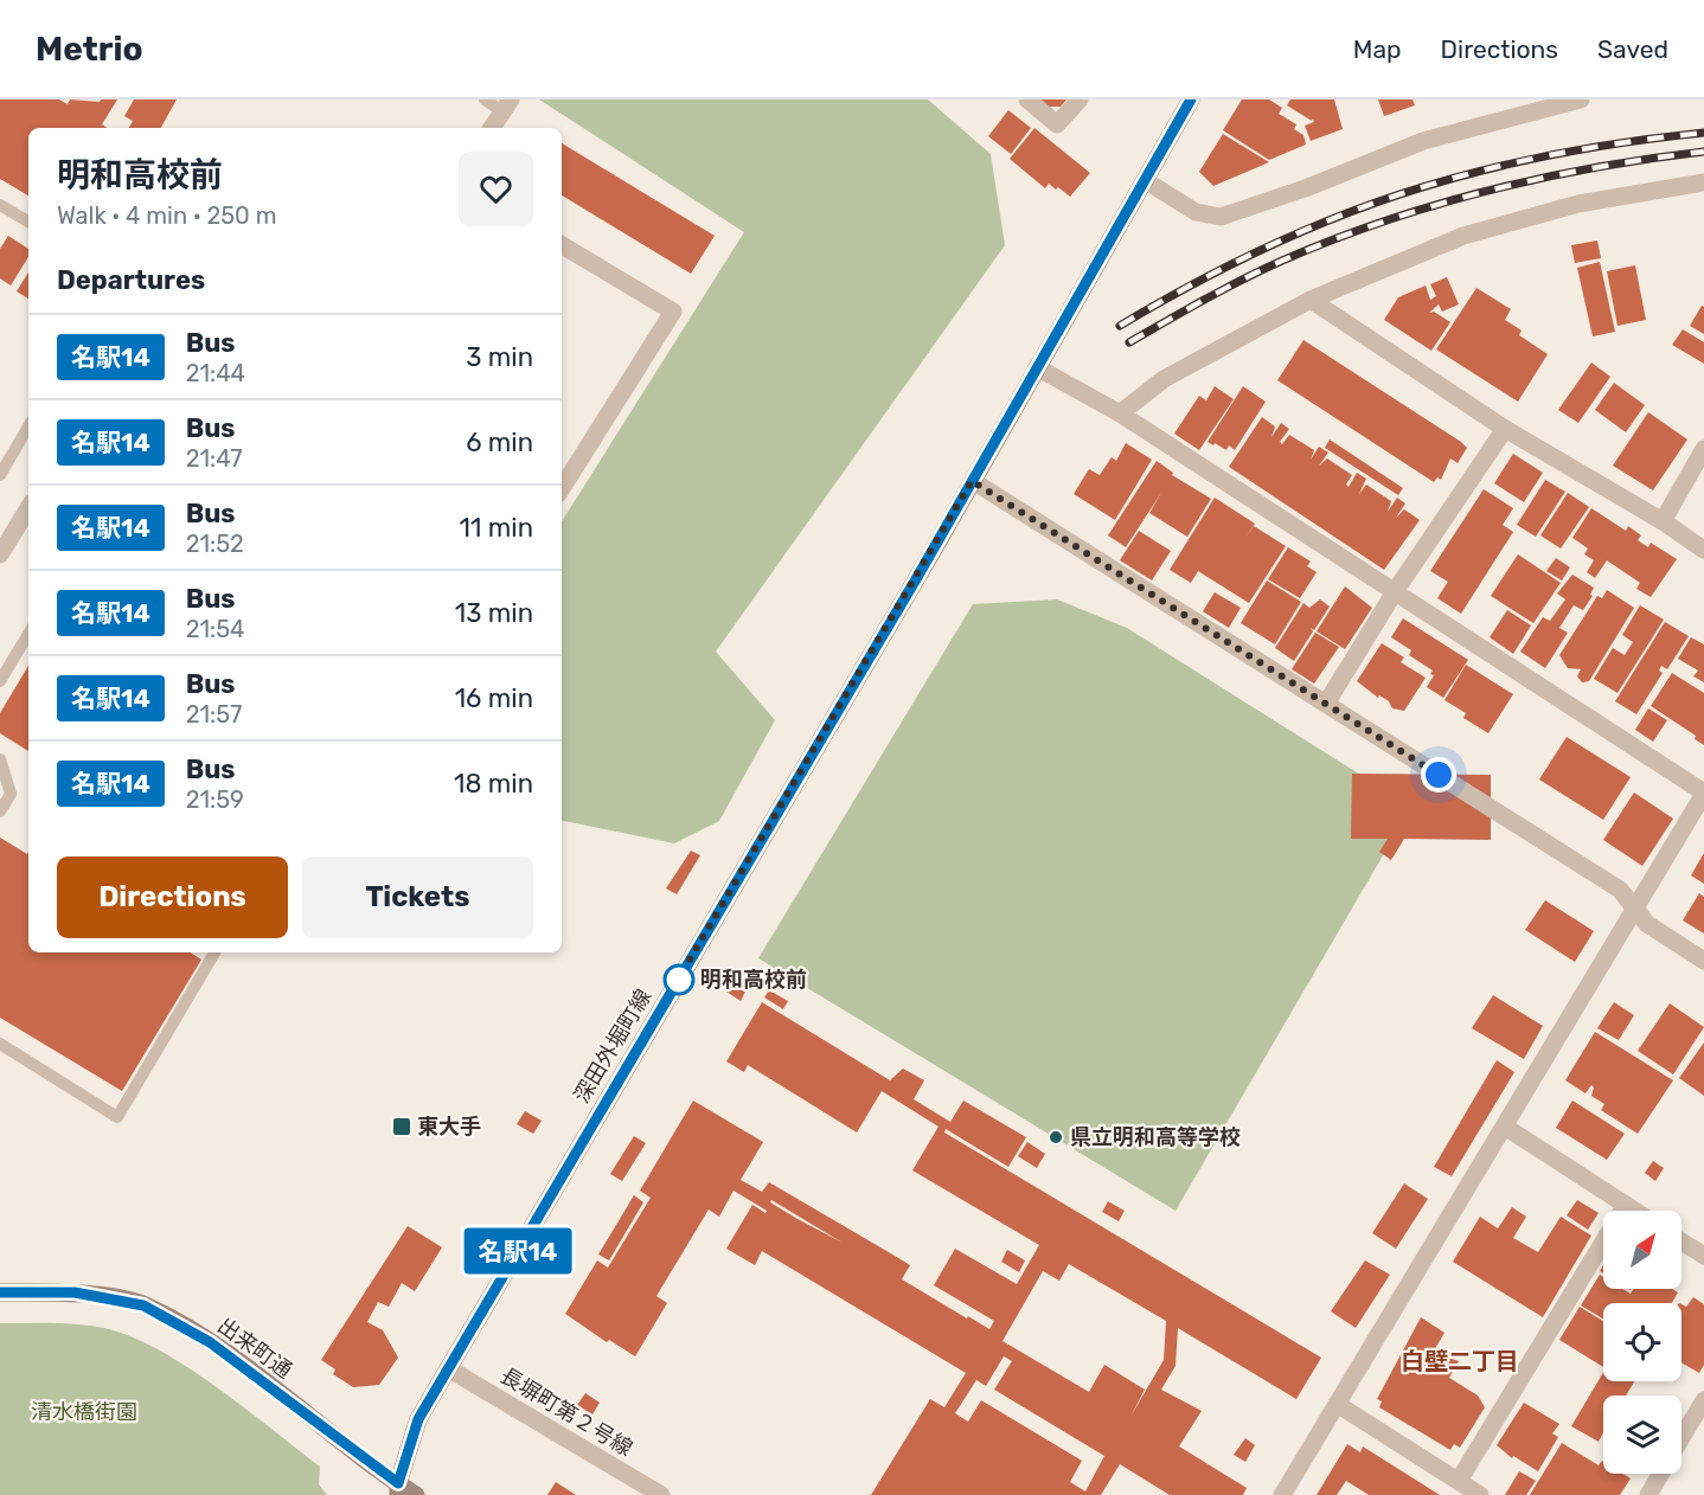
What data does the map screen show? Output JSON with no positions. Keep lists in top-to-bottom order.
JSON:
{
  "streets": {
    "street": ["深田外堀町線", "出来町通", "長塀町第２号線"]
  },
  "crossings": [
    ["深田外堀町線", "出来町通"],
    ["深田外堀町線", "長塀町第２号線"]
  ],
  "districts": ["白壁二丁目"],
  "parks": ["清水橋街園"],
  "places": {
    "other": ["明和高校前", "県立明和高等学校"],
    "transit": ["東大手"]
  },
  "lines": ["bus line 名駅14"],
  "north": "top right",
  "page": {
    "header": "Metrio",
    "nav": ["Map", "Directions", "Saved"],
    "on_map": "名駅14",
    "heading": [
      ["明和高校前", "Walk · 4 min · 250 m"],
      "Departures"
    ],
    "list": [
      {
        "mark": "名駅14",
        "name": "Bus",
        "note": "21:44",
        "value": "3 min"
      },
      {
        "mark": "名駅14",
        "name": "Bus",
        "note": "21:47",
        "value": "6 min"
      },
      {
        "mark": "名駅14",
        "name": "Bus",
        "note": "21:52",
        "value": "11 min"
      },
      {
        "mark": "名駅14",
        "name": "Bus",
        "note": "21:54",
        "value": "13 min"
      },
      {
        "mark": "名駅14",
        "name": "Bus",
        "note": "21:57",
        "value": "16 min"
      },
      {
        "mark": "名駅14",
        "name": "Bus",
        "note": "21:59",
        "value": "18 min"
      }
    ],
    "buttons": ["Directions", "Tickets"]
  }
}
